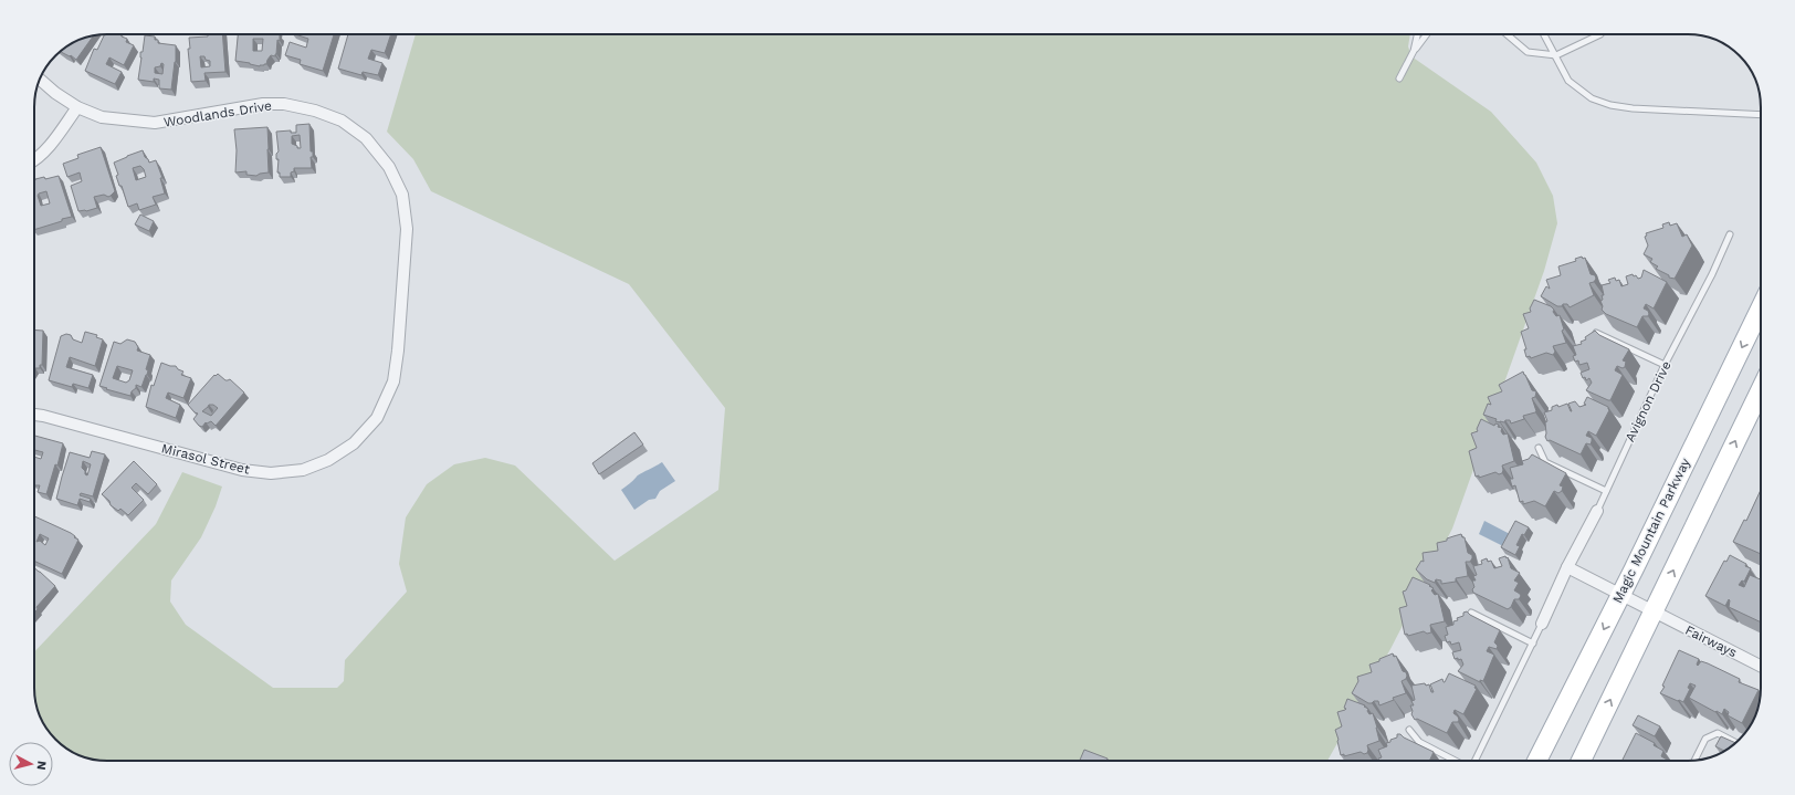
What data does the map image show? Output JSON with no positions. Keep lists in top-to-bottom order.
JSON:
{
  "streets": {
    "main road": ["Magic Mountain Parkway"],
    "street": [
      "Woodlands Drive",
      "Avignon Drive",
      "Mirasol Street",
      "Fairways"
    ]
  },
  "crossings": [
    ["Woodlands Drive", "Mirasol Street"]
  ],
  "north": "right"
}
